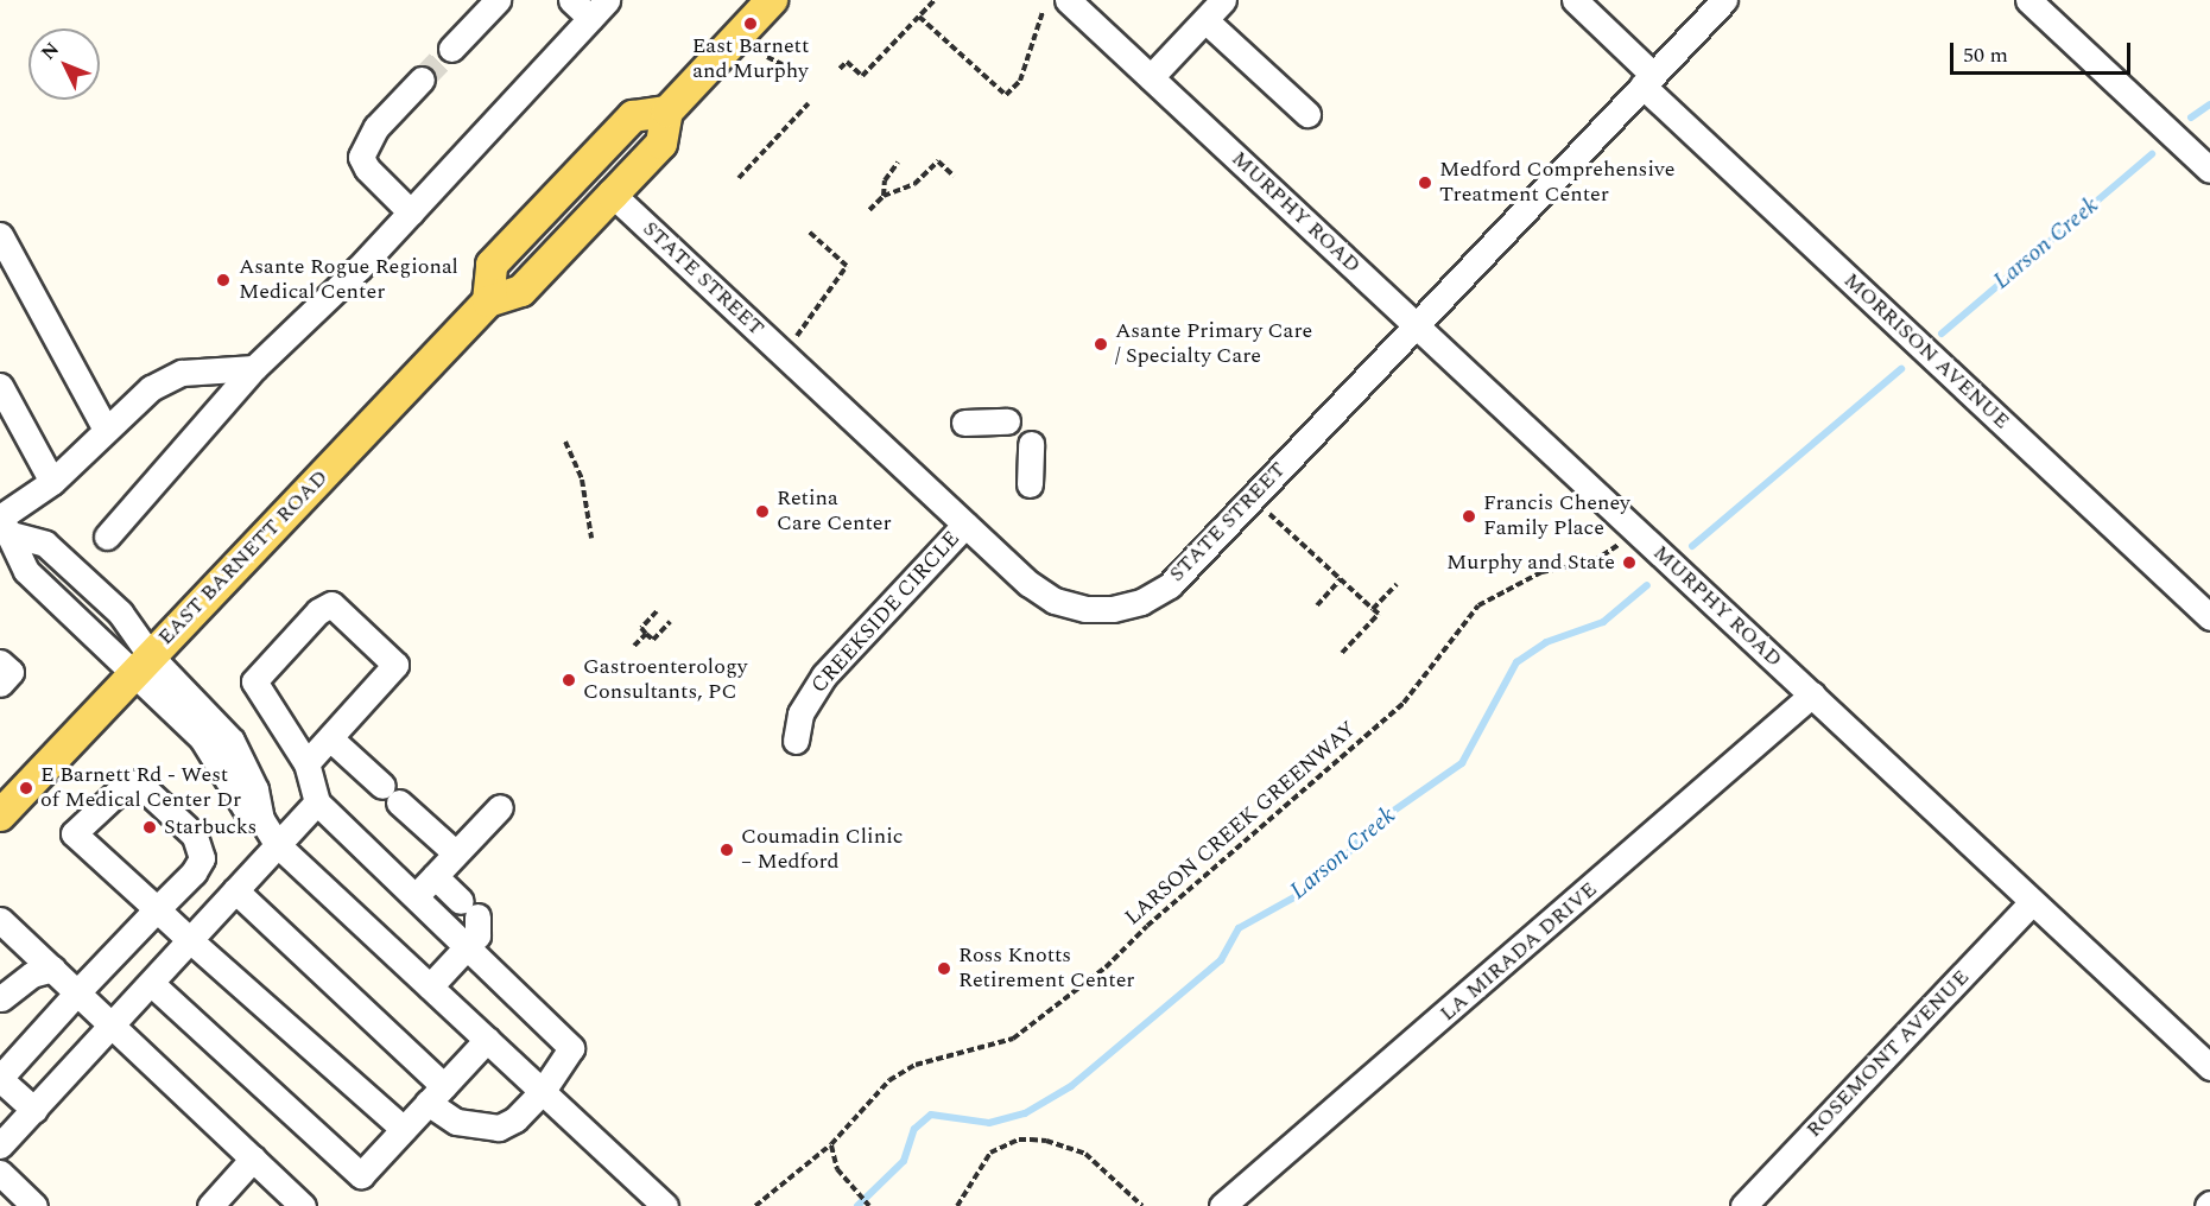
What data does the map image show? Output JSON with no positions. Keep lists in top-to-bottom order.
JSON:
{
  "streets": {
    "main road": ["EAST BARNETT ROAD"],
    "street": [
      "MURPHY ROAD",
      "STATE STREET",
      "MORRISON AVENUE",
      "CREEKSIDE CIRCLE",
      "LA MIRADA DRIVE",
      "ROSEMONT AVENUE"
    ],
    "path": ["LARSON CREEK GREENWAY"]
  },
  "crossings": [
    ["MURPHY ROAD", "STATE STREET"],
    ["MURPHY ROAD", "LARSON CREEK GREENWAY"],
    ["MURPHY ROAD", "LA MIRADA DRIVE"],
    ["MURPHY ROAD", "ROSEMONT AVENUE"],
    ["STATE STREET", "MORRISON AVENUE"],
    ["STATE STREET", "EAST BARNETT ROAD"],
    ["STATE STREET", "CREEKSIDE CIRCLE"]
  ],
  "water": ["Larson Creek"],
  "places": [
    "East Barnett and Murphy",
    "Medford Comprehensive Treatment Center",
    "Asante Rogue Regional Medical Center",
    "Asante Primary Care / Specialty Care",
    "Retina Care Center",
    "Francis Cheney Family Place",
    "Murphy and State",
    "Gastroenterology Consultants, PC",
    "E Barnett Rd - West of Medical Center Dr",
    "Starbucks",
    "Coumadin Clinic – Medford",
    "Ross Knotts Retirement Center"
  ],
  "scale_bar": "50 m",
  "north": "top left"
}
